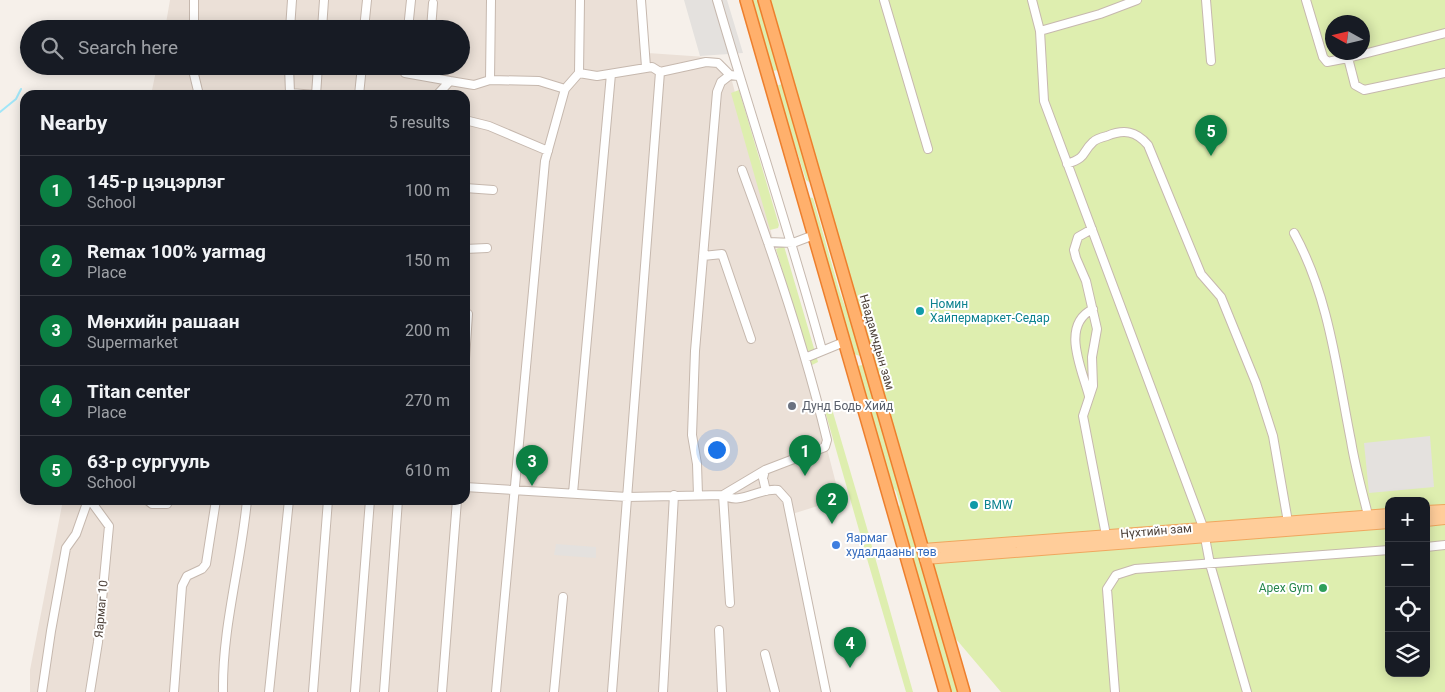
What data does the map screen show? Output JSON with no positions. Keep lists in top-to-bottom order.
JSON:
{
  "streets": {
    "highway": ["Наадамчдын зам"],
    "main road": ["Нүхтийн зам"],
    "street": ["Яармаг 10"]
  },
  "crossings": [
    ["Наадамчдын зам", "Нүхтийн зам"]
  ],
  "places": [
    "Номин Хайпермаркет-Седар",
    "Дунд Бодь Хийд",
    "BMW",
    "Яармаг худалдааны төв",
    "Apex Gym"
  ],
  "north": "left",
  "page": {
    "search": "Search here",
    "heading": ["Nearby", "5 results"],
    "pins": [
      "5",
      "1",
      "3",
      "2",
      "4"
    ],
    "list": [
      {
        "mark": "1",
        "name": "145-р цэцэрлэг",
        "note": "School",
        "value": "100 m"
      },
      {
        "mark": "2",
        "name": "Remax 100% yarmag",
        "note": "Place",
        "value": "150 m"
      },
      {
        "mark": "3",
        "name": "Мөнхийн рашаан",
        "note": "Supermarket",
        "value": "200 m"
      },
      {
        "mark": "4",
        "name": "Titan center",
        "note": "Place",
        "value": "270 m"
      },
      {
        "mark": "5",
        "name": "63-р сургууль",
        "note": "School",
        "value": "610 m"
      }
    ],
    "map_buttons": ["+", "−"]
  }
}
